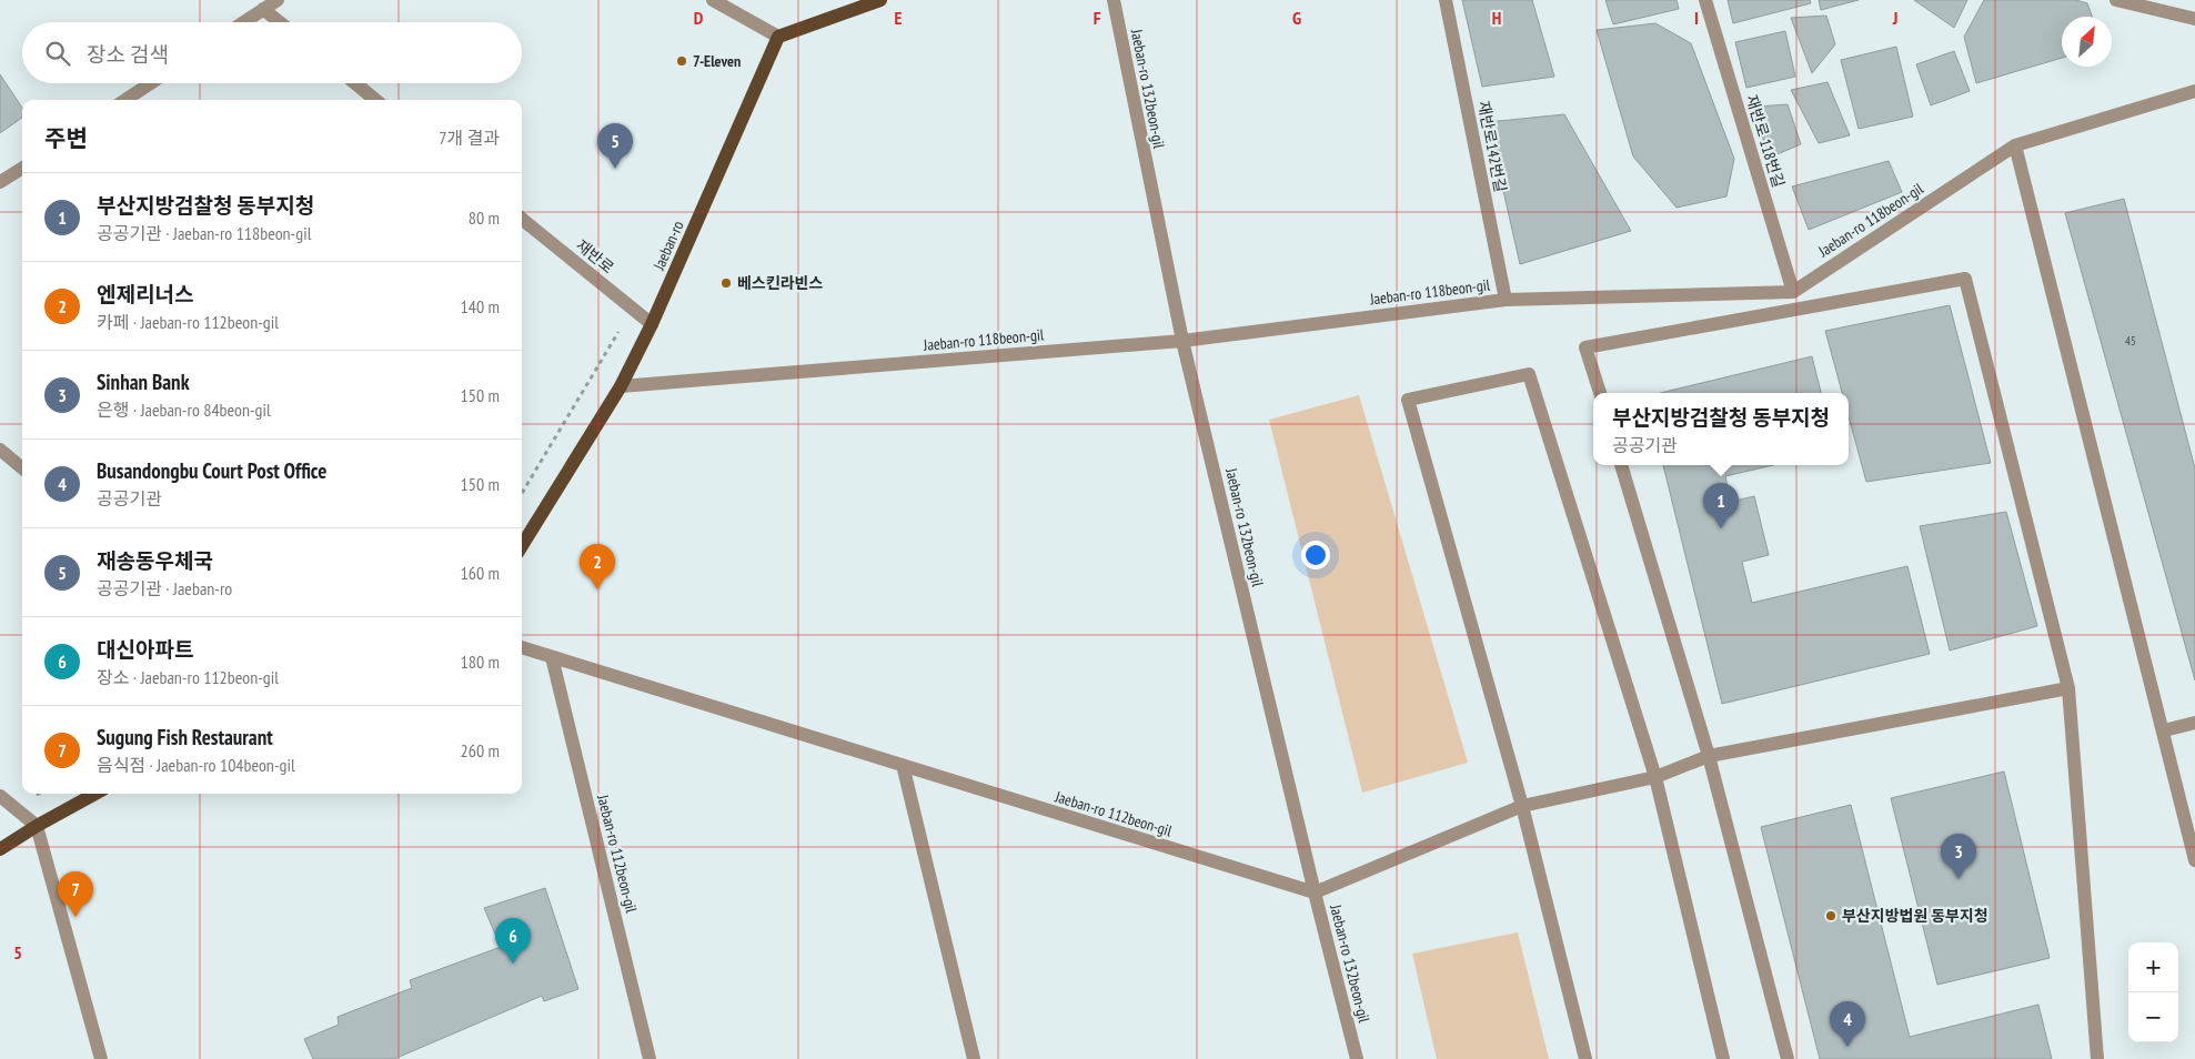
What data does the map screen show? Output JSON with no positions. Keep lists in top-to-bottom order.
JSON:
{
  "streets": {
    "main road": ["Jaeban-ro"],
    "street": [
      "Jaeban-ro 132beon-gil",
      "재반로 118번길",
      "재반로142번길",
      "Jaeban-ro 118beon-gil",
      "재반로",
      "Jaeban-ro 112beon-gil"
    ]
  },
  "crossings": [
    ["Jaeban-ro 132beon-gil", "Jaeban-ro 118beon-gil"],
    ["Jaeban-ro 132beon-gil", "Jaeban-ro 112beon-gil"],
    ["재반로 118번길", "Jaeban-ro 118beon-gil"],
    ["재반로142번길", "Jaeban-ro 118beon-gil"],
    ["Jaeban-ro 118beon-gil", "Jaeban-ro"],
    ["Jaeban-ro", "재반로"]
  ],
  "places": ["7-Eleven", "베스킨라빈스", "부산지방법원 동부지청"],
  "house_numbers": ["45"],
  "north": "top right",
  "page": {
    "search": "장소 검색",
    "heading": ["주변", "7개 결과"],
    "pins": [
      "5",
      "1",
      "2",
      "3",
      "7",
      "6",
      "4"
    ],
    "list": [
      {
        "mark": "1",
        "name": "부산지방검찰청 동부지청",
        "note": "공공기관 · Jaeban-ro 118beon-gil",
        "value": "80 m"
      },
      {
        "mark": "2",
        "name": "엔제리너스",
        "note": "카페 · Jaeban-ro 112beon-gil",
        "value": "140 m"
      },
      {
        "mark": "3",
        "name": "Sinhan Bank",
        "note": "은행 · Jaeban-ro 84beon-gil",
        "value": "150 m"
      },
      {
        "mark": "4",
        "name": "Busandongbu Court Post Office",
        "note": "공공기관",
        "value": "150 m"
      },
      {
        "mark": "5",
        "name": "재송동우체국",
        "note": "공공기관 · Jaeban-ro",
        "value": "160 m"
      },
      {
        "mark": "6",
        "name": "대신아파트",
        "note": "장소 · Jaeban-ro 112beon-gil",
        "value": "180 m"
      },
      {
        "mark": "7",
        "name": "Sugung Fish Restaurant",
        "note": "음식점 · Jaeban-ro 104beon-gil",
        "value": "260 m"
      }
    ],
    "popup": ["부산지방검찰청 동부지청", "공공기관"],
    "map_buttons": ["+", "−"]
  },
  "grid": {
    "columns": [
      "D",
      "E",
      "F",
      "G",
      "H",
      "I",
      "J"
    ],
    "rows": ["5"]
  }
}
